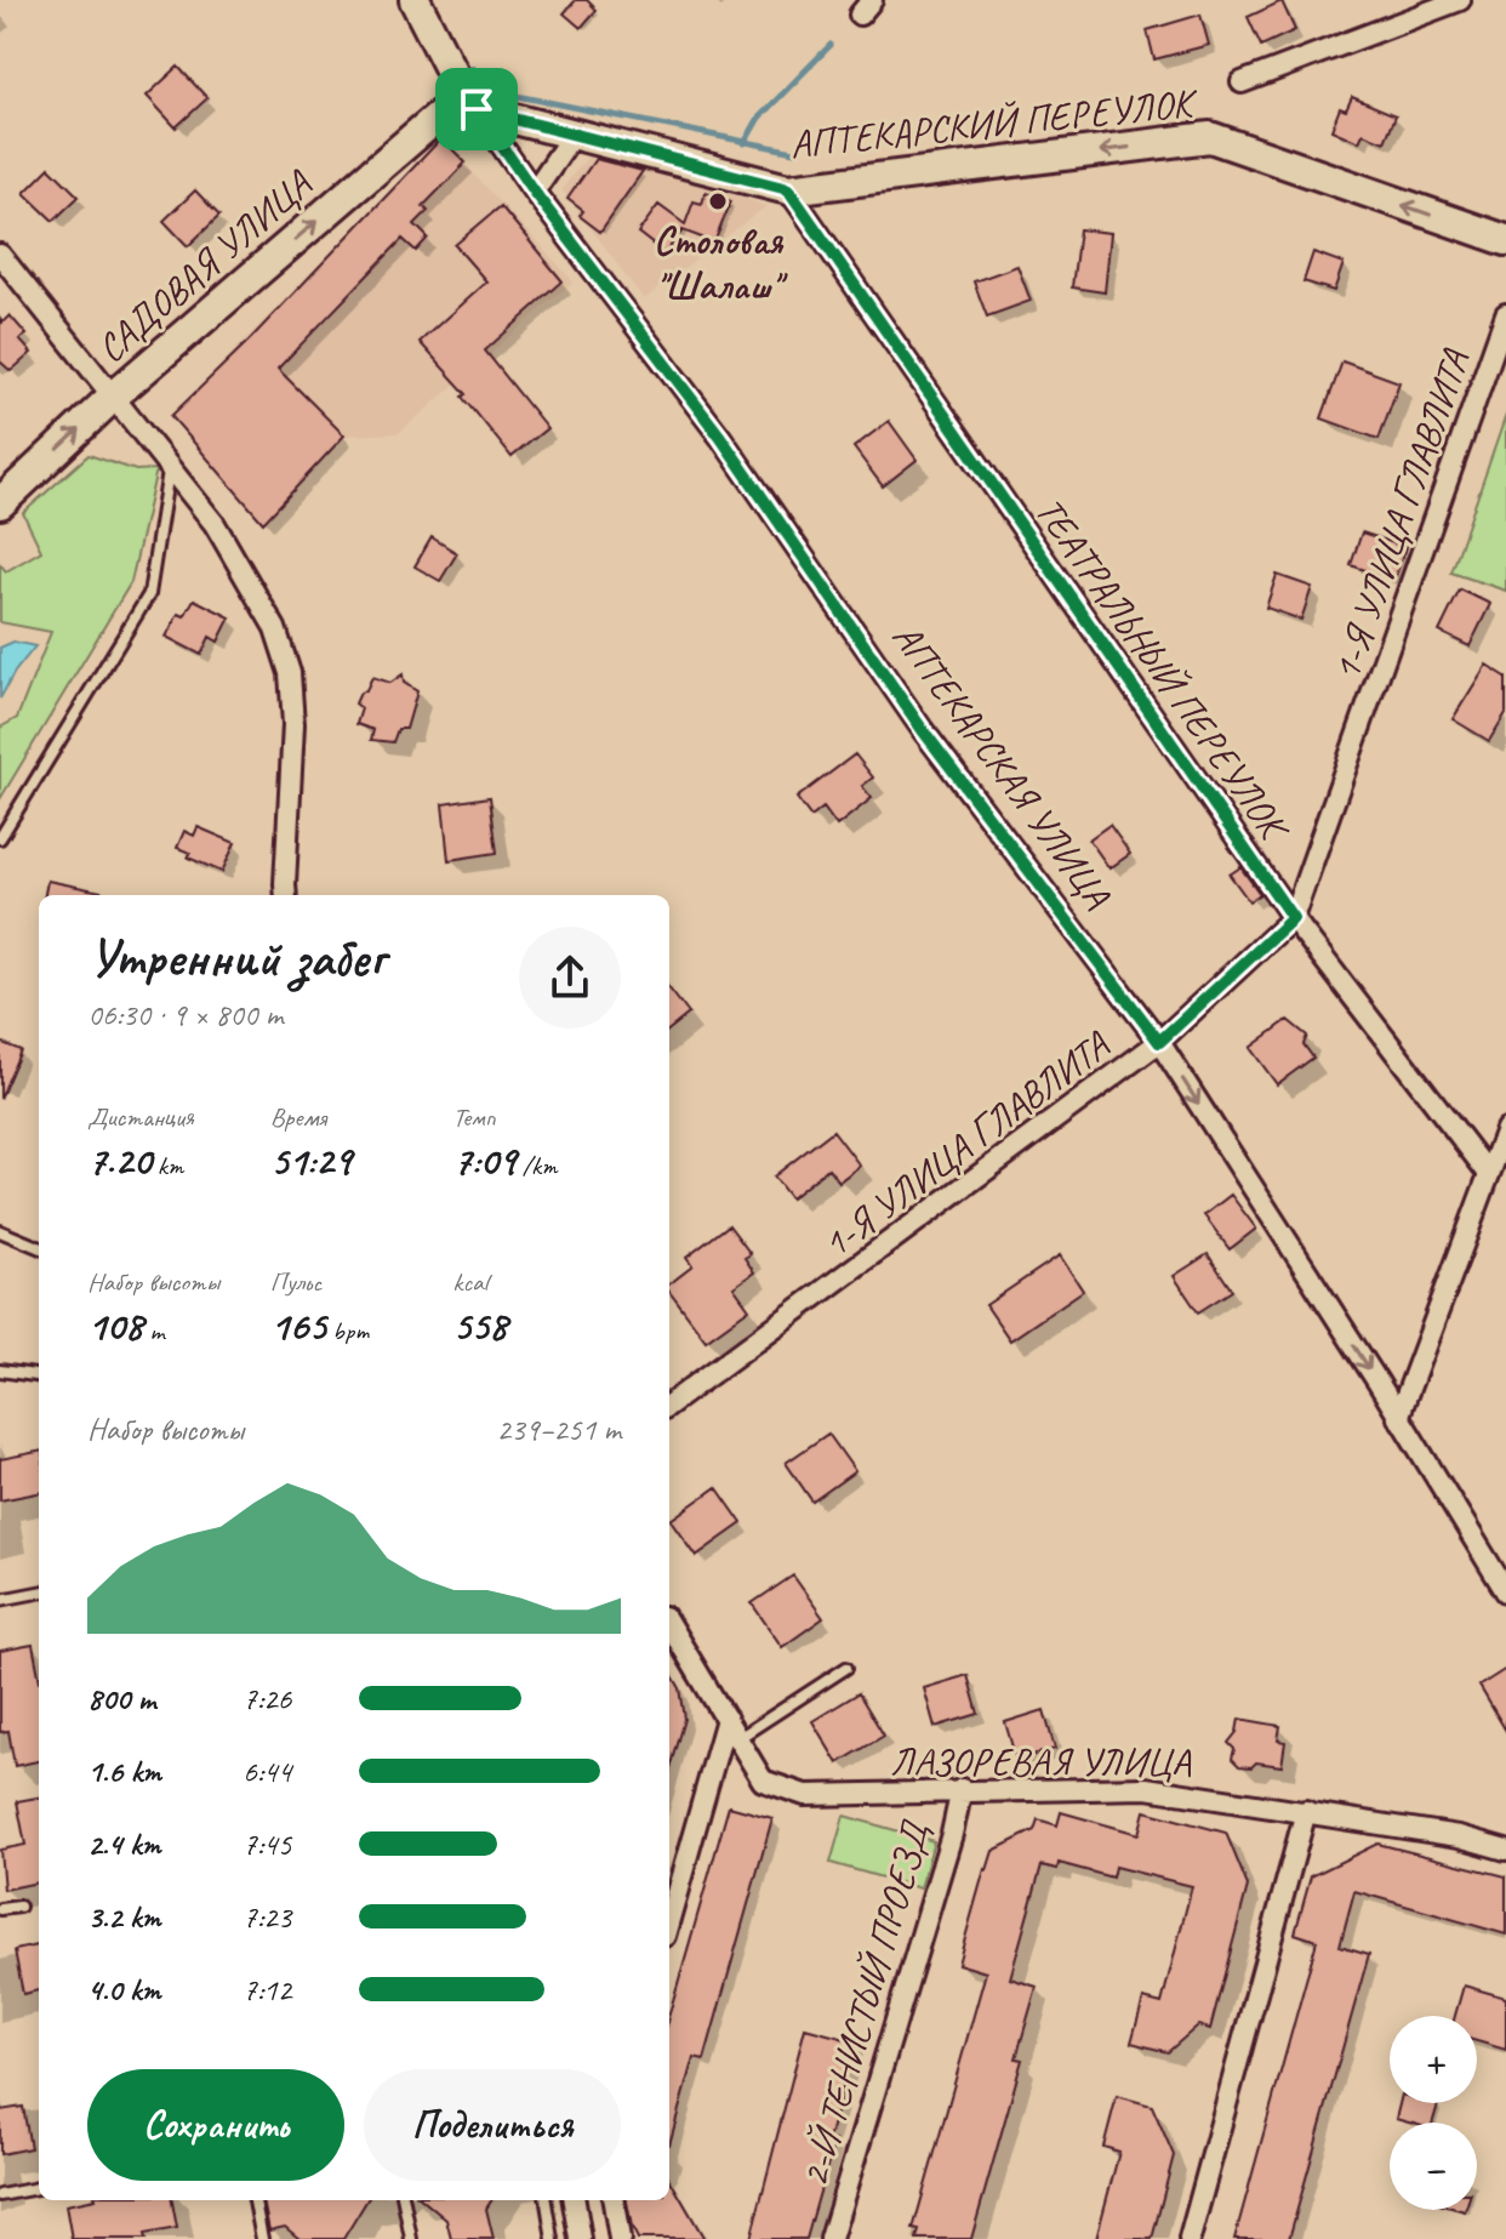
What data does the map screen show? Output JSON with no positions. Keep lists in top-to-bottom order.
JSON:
{
  "streets": {
    "street": [
      "АПТЕКАРСКИЙ ПЕРЕУЛОК",
      "САДОВАЯ УЛИЦА",
      "1-Я УЛИЦА ГЛАВЛИТА",
      "ТЕАТРАЛЬНЫЙ ПЕРЕУЛОК",
      "АПТЕКАРСКАЯ УЛИЦА",
      "ЛАЗОРЕВАЯ УЛИЦА",
      "2-Й ТЕНИСТЫЙ ПРОЕЗД"
    ]
  },
  "crossings": [
    ["АПТЕКАРСКИЙ ПЕРЕУЛОК", "САДОВАЯ УЛИЦА"],
    ["АПТЕКАРСКИЙ ПЕРЕУЛОК", "ТЕАТРАЛЬНЫЙ ПЕРЕУЛОК"],
    ["АПТЕКАРСКИЙ ПЕРЕУЛОК", "АПТЕКАРСКАЯ УЛИЦА"],
    ["САДОВАЯ УЛИЦА", "АПТЕКАРСКАЯ УЛИЦА"],
    ["1-Я УЛИЦА ГЛАВЛИТА", "ТЕАТРАЛЬНЫЙ ПЕРЕУЛОК"],
    ["1-Я УЛИЦА ГЛАВЛИТА", "АПТЕКАРСКАЯ УЛИЦА"],
    ["ЛАЗОРЕВАЯ УЛИЦА", "2-Й ТЕНИСТЫЙ ПРОЕЗД"]
  ],
  "one_way": ["САДОВАЯ УЛИЦА"],
  "places": ["Столовая \"Шалаш\""],
  "page": {
    "heading": ["Утренний забег", "06:30 · 9 × 800 m"],
    "stats": [
      ["Дистанция", "7.20 km"],
      ["Время", "51:29"],
      ["Темп", "7:09 /km"],
      ["Набор высоты", "108 m"],
      ["Пульс", "165 bpm"],
      ["kcal", "558"]
    ],
    "chart": ["Набор высоты", "239–251 m"],
    "list": [
      {
        "name": "800 m",
        "note": "7:26"
      },
      {
        "name": "1.6 km",
        "note": "6:44"
      },
      {
        "name": "2.4 km",
        "note": "7:45"
      },
      {
        "name": "3.2 km",
        "note": "7:23"
      },
      {
        "name": "4.0 km",
        "note": "7:12"
      }
    ],
    "map_buttons": ["+", "−"],
    "buttons": ["Сохранить", "Поделиться"]
  }
}
